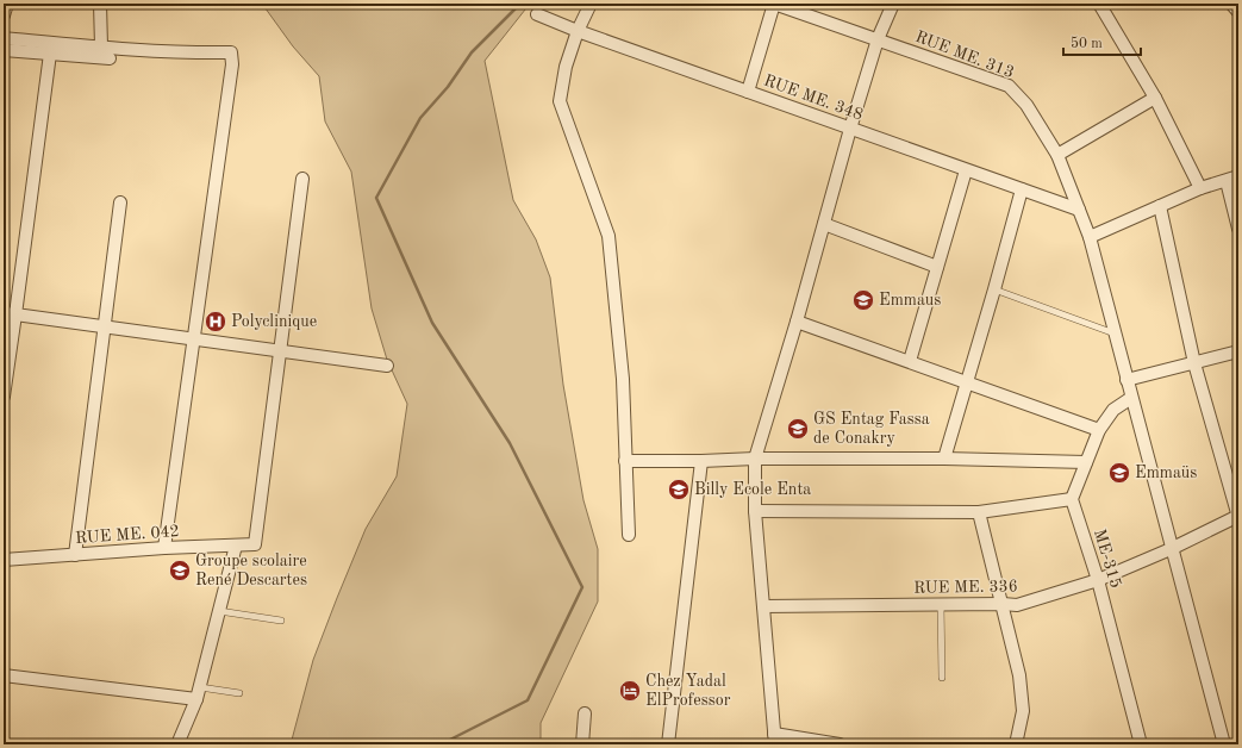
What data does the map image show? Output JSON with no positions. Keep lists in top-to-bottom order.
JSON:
{
  "streets": {
    "street": [
      "RUE ME. 313",
      "RUE ME. 348",
      "RUE ME. 042",
      "ME-315",
      "RUE ME. 336"
    ]
  },
  "crossings": [
    ["RUE ME. 313", "RUE ME. 348"],
    ["RUE ME. 313", "RUE ME. 336"],
    ["ME-315", "RUE ME. 336"]
  ],
  "places": {
    "school or university": [
      "Emmaus",
      "GS Entag Fassa de Conakry",
      "Emmaüs",
      "Billy Ecole Enta",
      "Groupe scolaire René Descartes"
    ],
    "hospital": ["Polyclinique"],
    "hotel": ["Chez Yadal ElProfessor"]
  },
  "scale_bar": "50 m"
}
